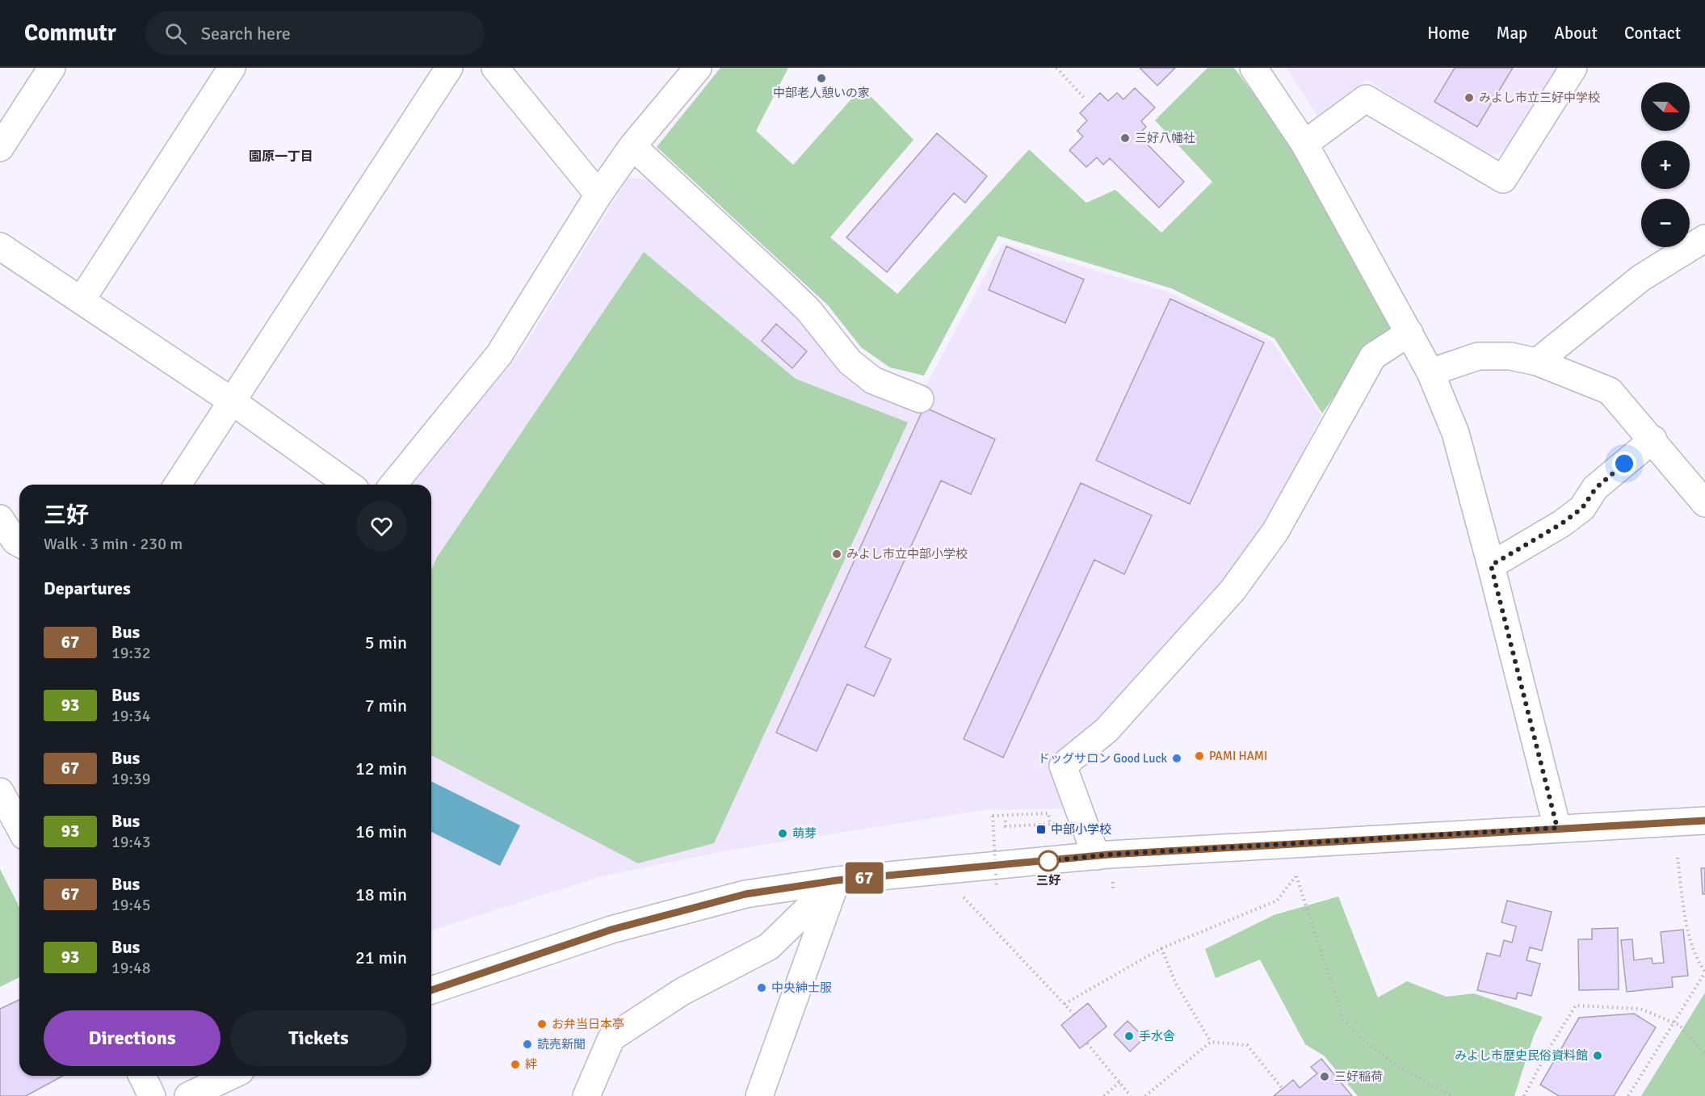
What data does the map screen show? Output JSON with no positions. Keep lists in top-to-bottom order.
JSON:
{
  "districts": ["園原一丁目"],
  "places": {
    "other": [
      "中部老人憩いの家",
      "みよし市立三好中学校",
      "三好八幡社",
      "みよし市立中部小学校",
      "PAMI HAMI",
      "ドッグサロン Good Luck",
      "萌芽",
      "三好",
      "中央紳士服",
      "お弁当日本亭",
      "手水舎",
      "読売新聞",
      "みよし市歴史民俗資料館",
      "絆",
      "三好稲荷"
    ],
    "transit": ["中部小学校"]
  },
  "lines": ["bus line 67"],
  "north": "right",
  "page": {
    "header": "Commutr",
    "search": "Search here",
    "nav": [
      "Home",
      "Map",
      "About",
      "Contact"
    ],
    "on_map": "67",
    "map_buttons": ["+", "−"],
    "heading": [
      ["三好", "Walk · 3 min · 230 m"],
      "Departures"
    ],
    "list": [
      {
        "mark": "67",
        "name": "Bus",
        "note": "19:32",
        "value": "5 min"
      },
      {
        "mark": "93",
        "name": "Bus",
        "note": "19:34",
        "value": "7 min"
      },
      {
        "mark": "67",
        "name": "Bus",
        "note": "19:39",
        "value": "12 min"
      },
      {
        "mark": "93",
        "name": "Bus",
        "note": "19:43",
        "value": "16 min"
      },
      {
        "mark": "67",
        "name": "Bus",
        "note": "19:45",
        "value": "18 min"
      },
      {
        "mark": "93",
        "name": "Bus",
        "note": "19:48",
        "value": "21 min"
      }
    ],
    "buttons": ["Directions", "Tickets"]
  }
}
